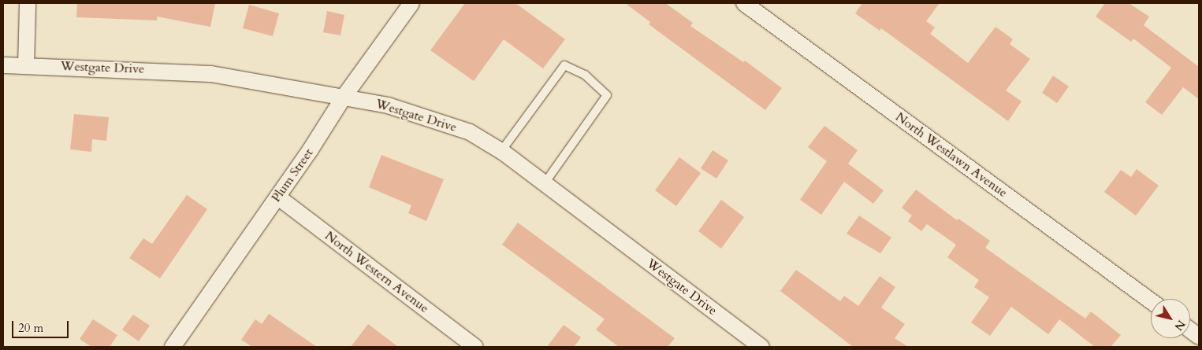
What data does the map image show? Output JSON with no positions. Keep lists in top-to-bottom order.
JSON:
{
  "streets": {
    "street": [
      "Westgate Drive",
      "North Westlawn Avenue",
      "Plum Street",
      "North Western Avenue"
    ]
  },
  "crossings": [
    ["Westgate Drive", "Plum Street"],
    ["Plum Street", "North Western Avenue"]
  ],
  "scale_bar": "20 m",
  "north": "bottom right"
}
